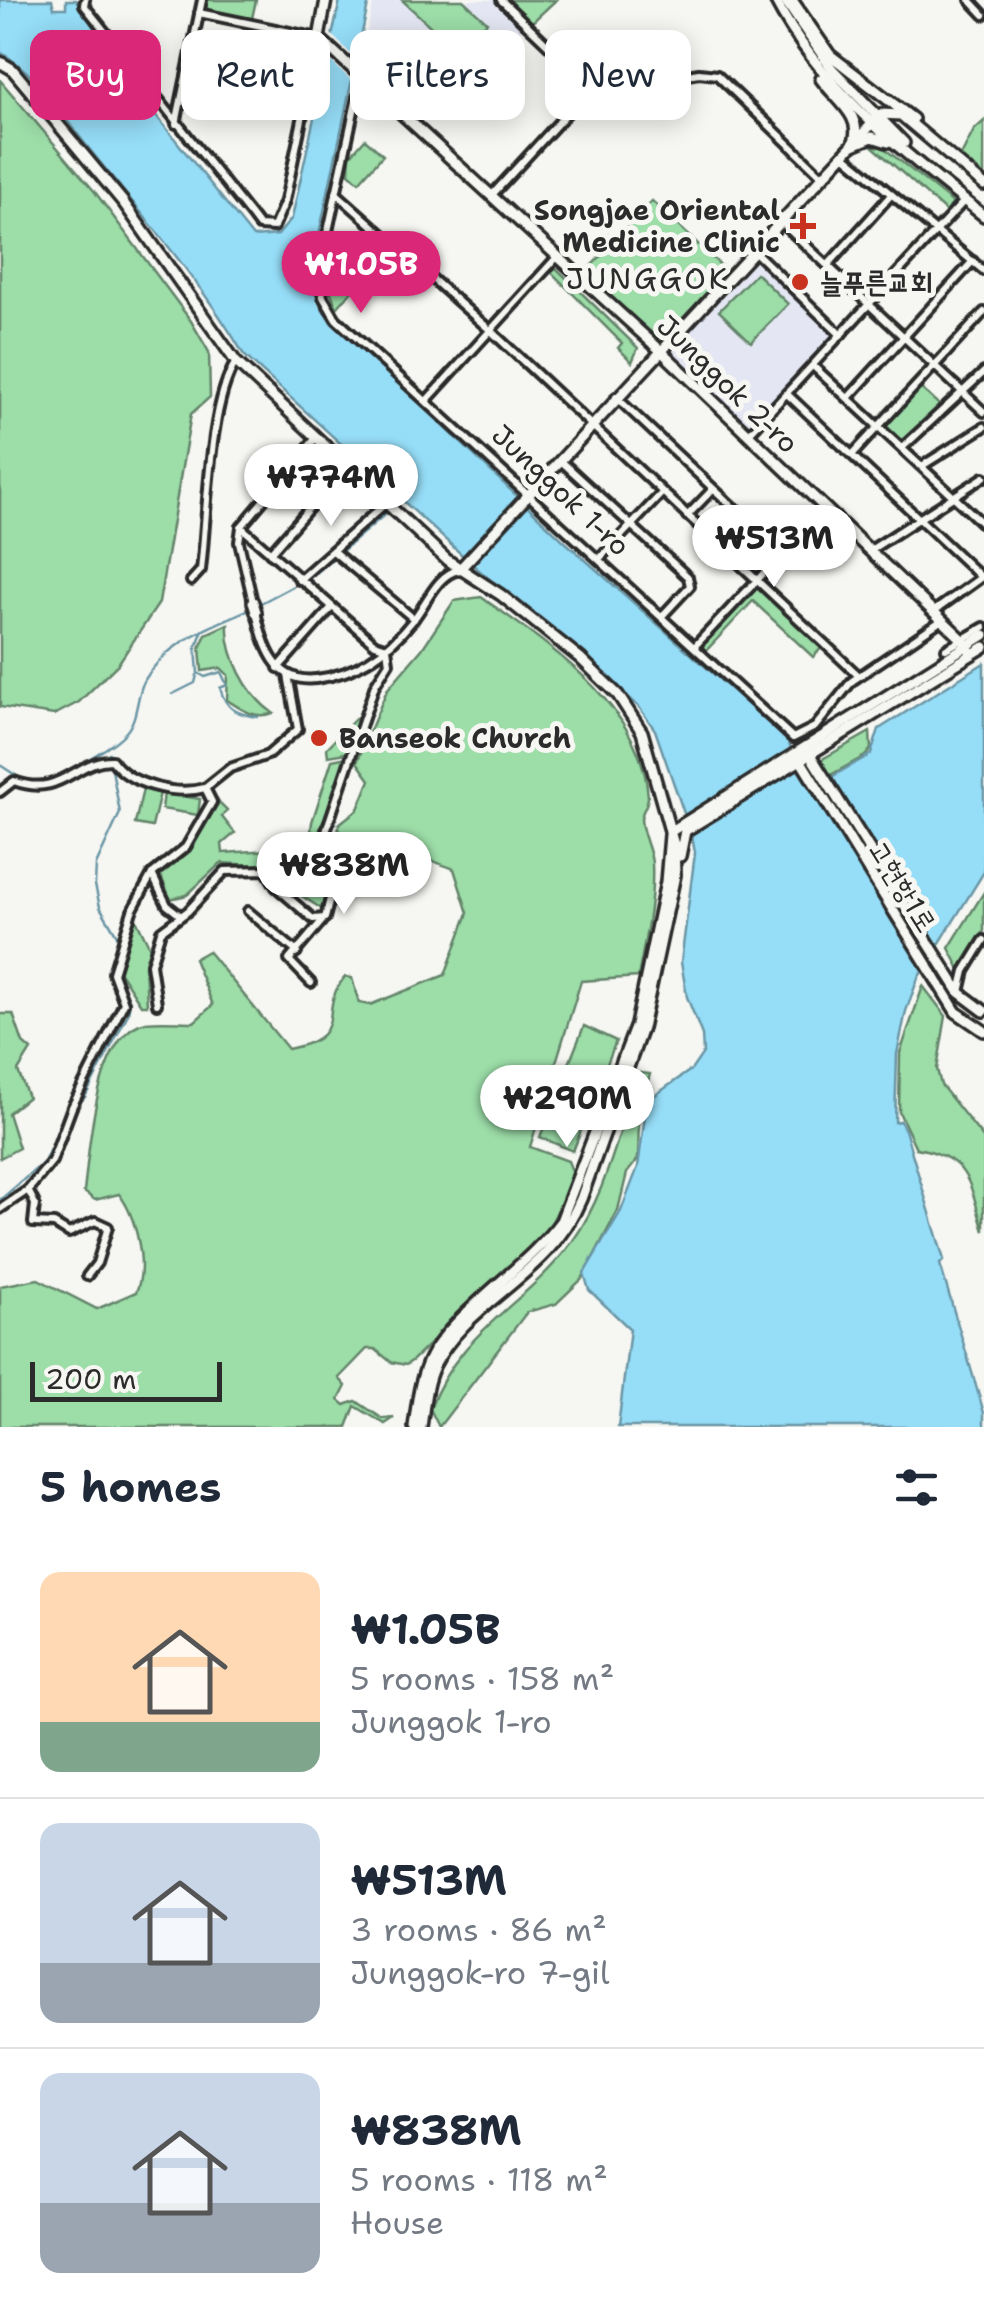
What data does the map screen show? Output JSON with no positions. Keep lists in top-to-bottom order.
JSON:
{
  "streets": {
    "street": ["Junggok 2-ro", "Junggok 1-ro", "고현항1로"]
  },
  "crossings": [
    ["Junggok 2-ro", "Junggok 1-ro"]
  ],
  "districts": ["JUNGGOK"],
  "places": {
    "health": ["Songjae Oriental Medicine Clinic"],
    "other": ["늘푸른교회", "Banseok Church"]
  },
  "scale_bar": "200 m",
  "page": {
    "chip": [
      "Buy",
      "Rent",
      "Filters",
      "New"
    ],
    "price": [
      "₩1.05B",
      "₩774M",
      "₩513M",
      "₩838M",
      "₩290M"
    ],
    "scale": "200 m",
    "heading": "5 homes",
    "list": [
      {
        "name": "₩1.05B",
        "note": "5 rooms · 158 m² · Junggok 1-ro"
      },
      {
        "name": "₩513M",
        "note": "3 rooms · 86 m² · Junggok-ro 7-gil"
      },
      {
        "name": "₩838M",
        "note": "5 rooms · 118 m² · House"
      }
    ]
  }
}
